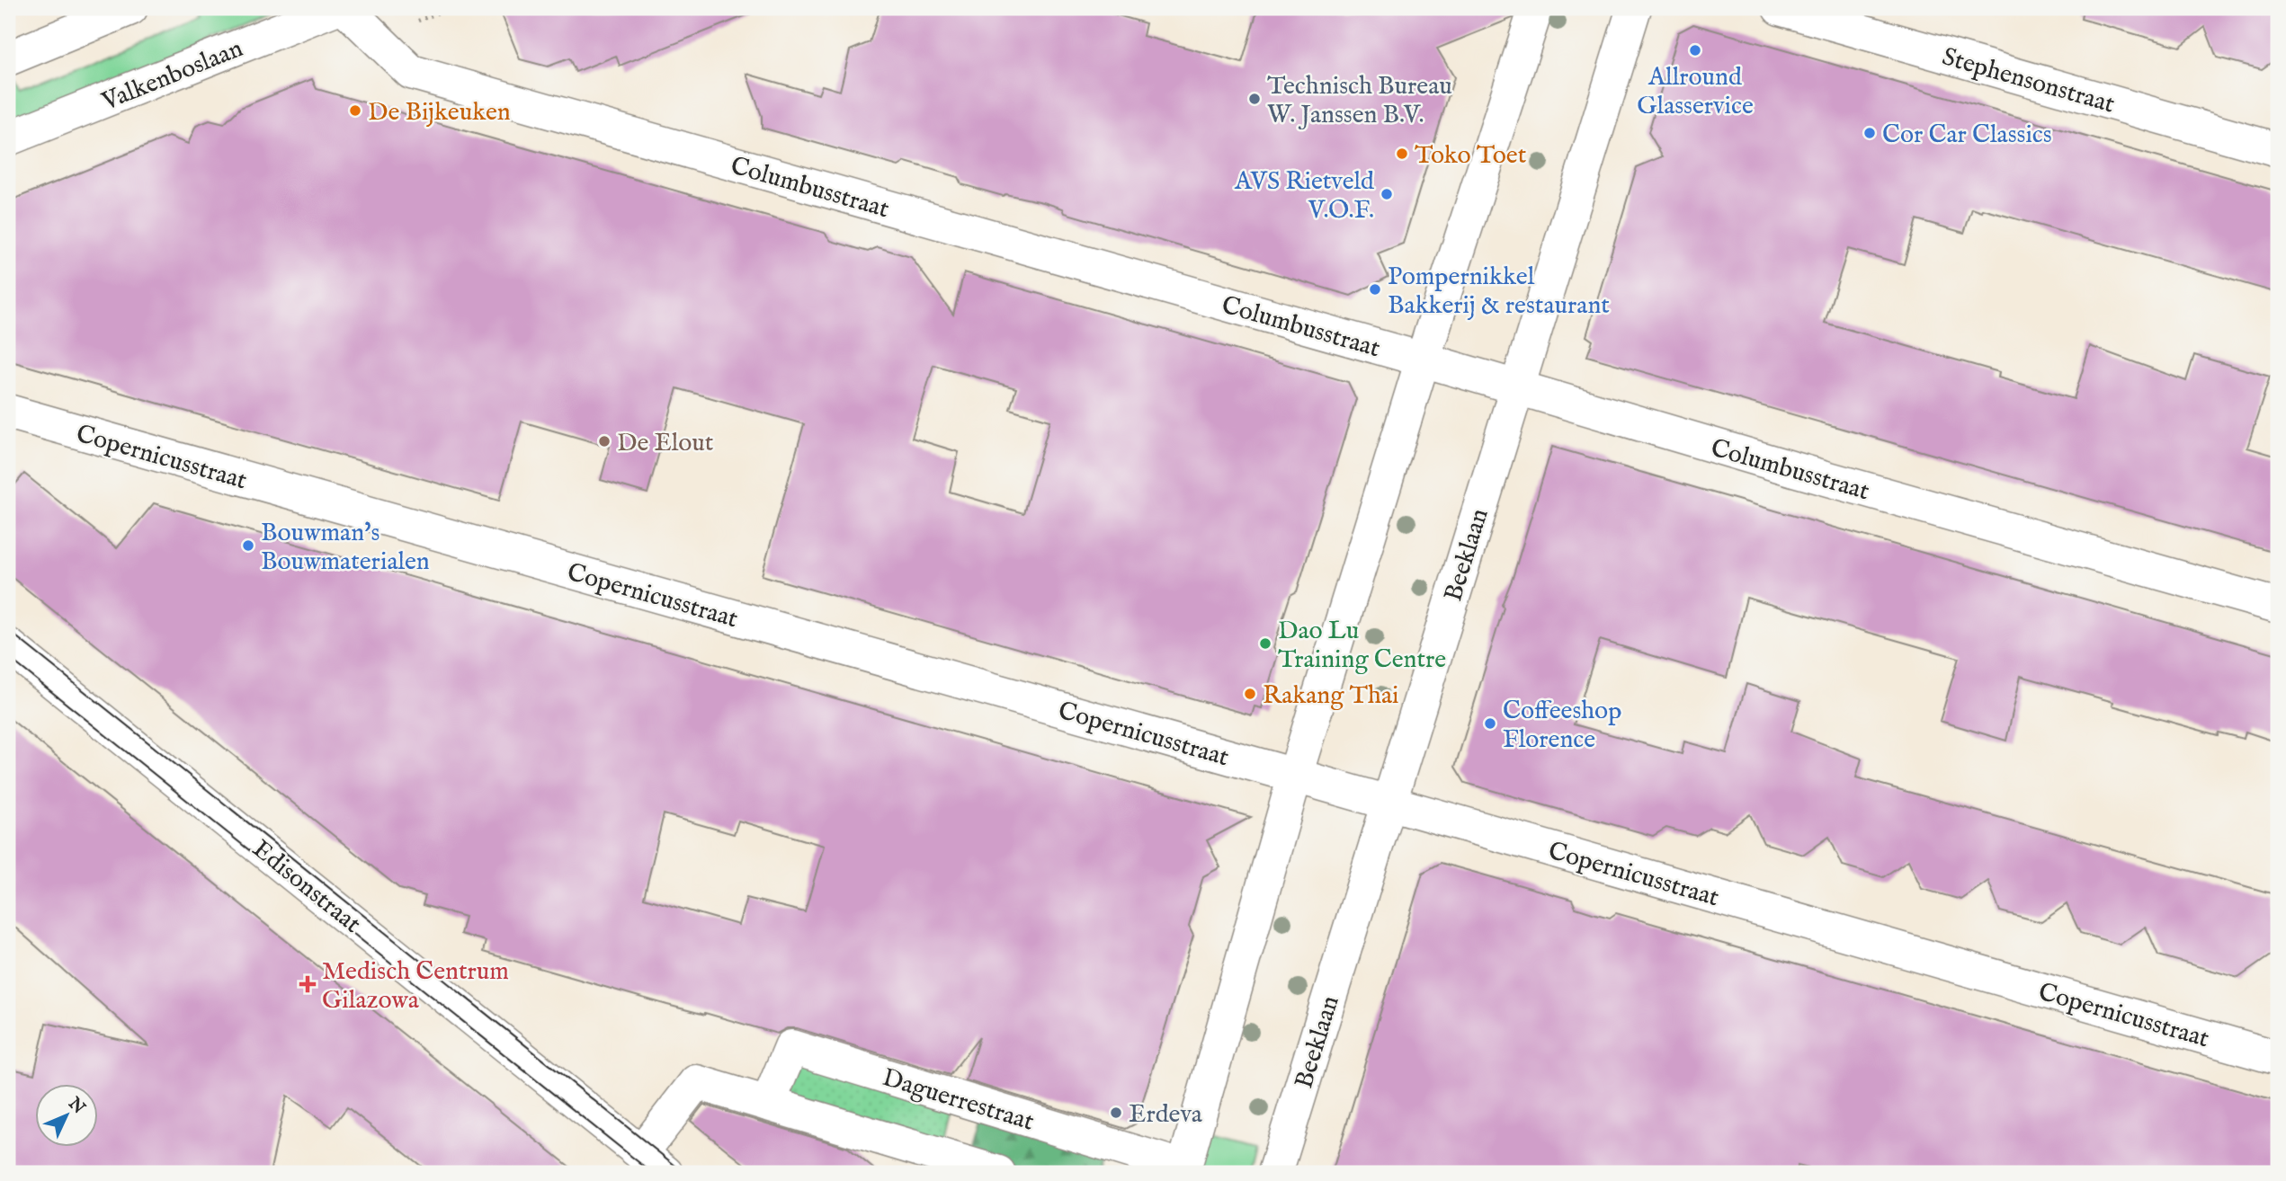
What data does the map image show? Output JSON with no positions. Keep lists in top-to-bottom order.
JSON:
{
  "streets": {
    "street": [
      "Valkenboslaan",
      "Stephensonstraat",
      "Columbusstraat",
      "Copernicusstraat",
      "Beeklaan",
      "Edisonstraat",
      "Daguerrestraat"
    ]
  },
  "crossings": [
    ["Columbusstraat", "Beeklaan"],
    ["Copernicusstraat", "Beeklaan"]
  ],
  "places": {
    "other": [
      "Allround Glasservice",
      "Technisch Bureau W. Janssen B.V.",
      "De Bijkeuken",
      "Cor Car Classics",
      "Toko Toet",
      "AVS Rietveld V.O.F.",
      "Pompernikkel Bakkerij & restaurant",
      "De Elout",
      "Bouwman's Bouwmaterialen",
      "Dao Lu Training Centre",
      "Rakang Thai",
      "Coffeeshop Florence",
      "Erdeva"
    ],
    "health": ["Medisch Centrum Gilazowa"]
  },
  "north": "top right"
}
